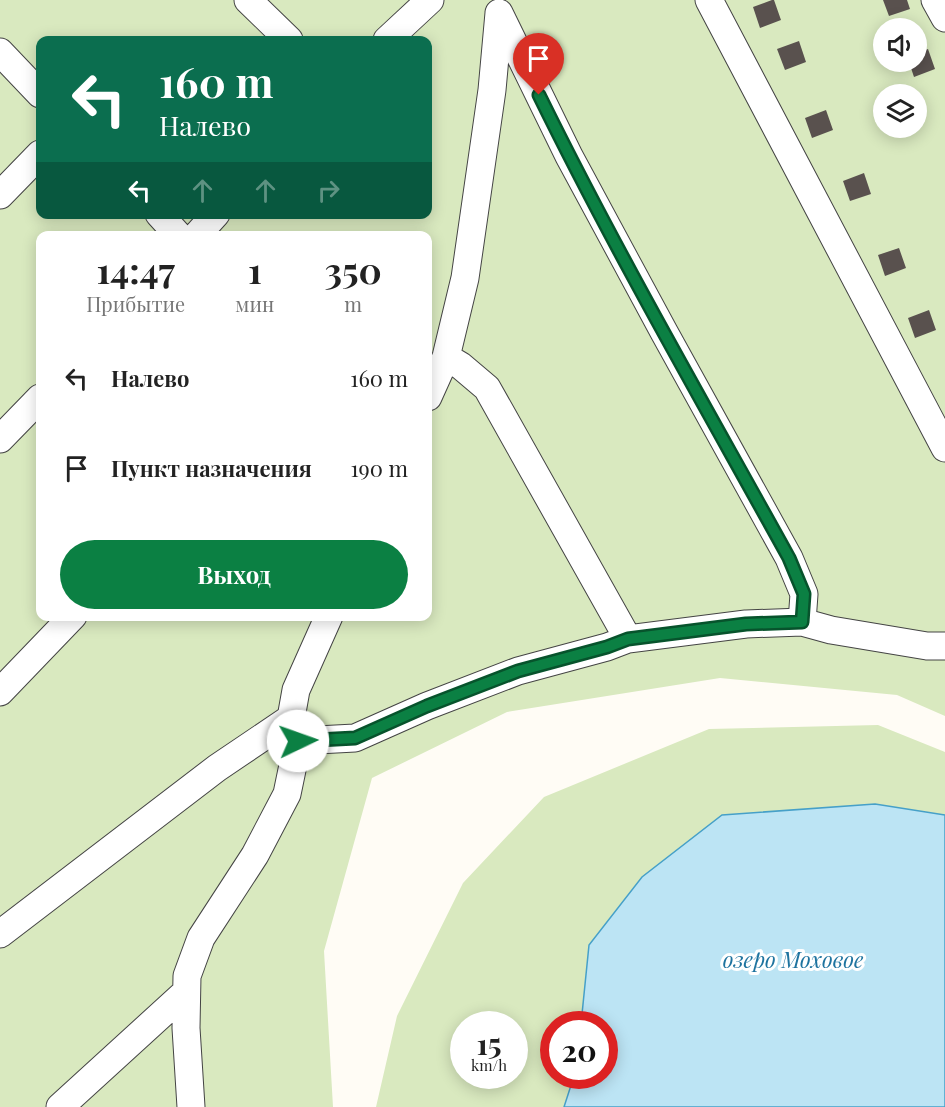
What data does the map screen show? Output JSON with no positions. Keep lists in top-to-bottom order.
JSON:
{
  "water": ["озеро Моховое"],
  "page": {
    "turn": ["160 m", "Налево"],
    "eta": [
      "14:47",
      "Прибытие",
      "1",
      "мин",
      "350",
      "m"
    ],
    "list": [
      {
        "name": "Налево",
        "value": "160 m"
      },
      {
        "name": "Пункт назначения",
        "value": "190 m"
      }
    ],
    "buttons": "Выход",
    "speed": "15 km/h",
    "limit": "20"
  }
}
